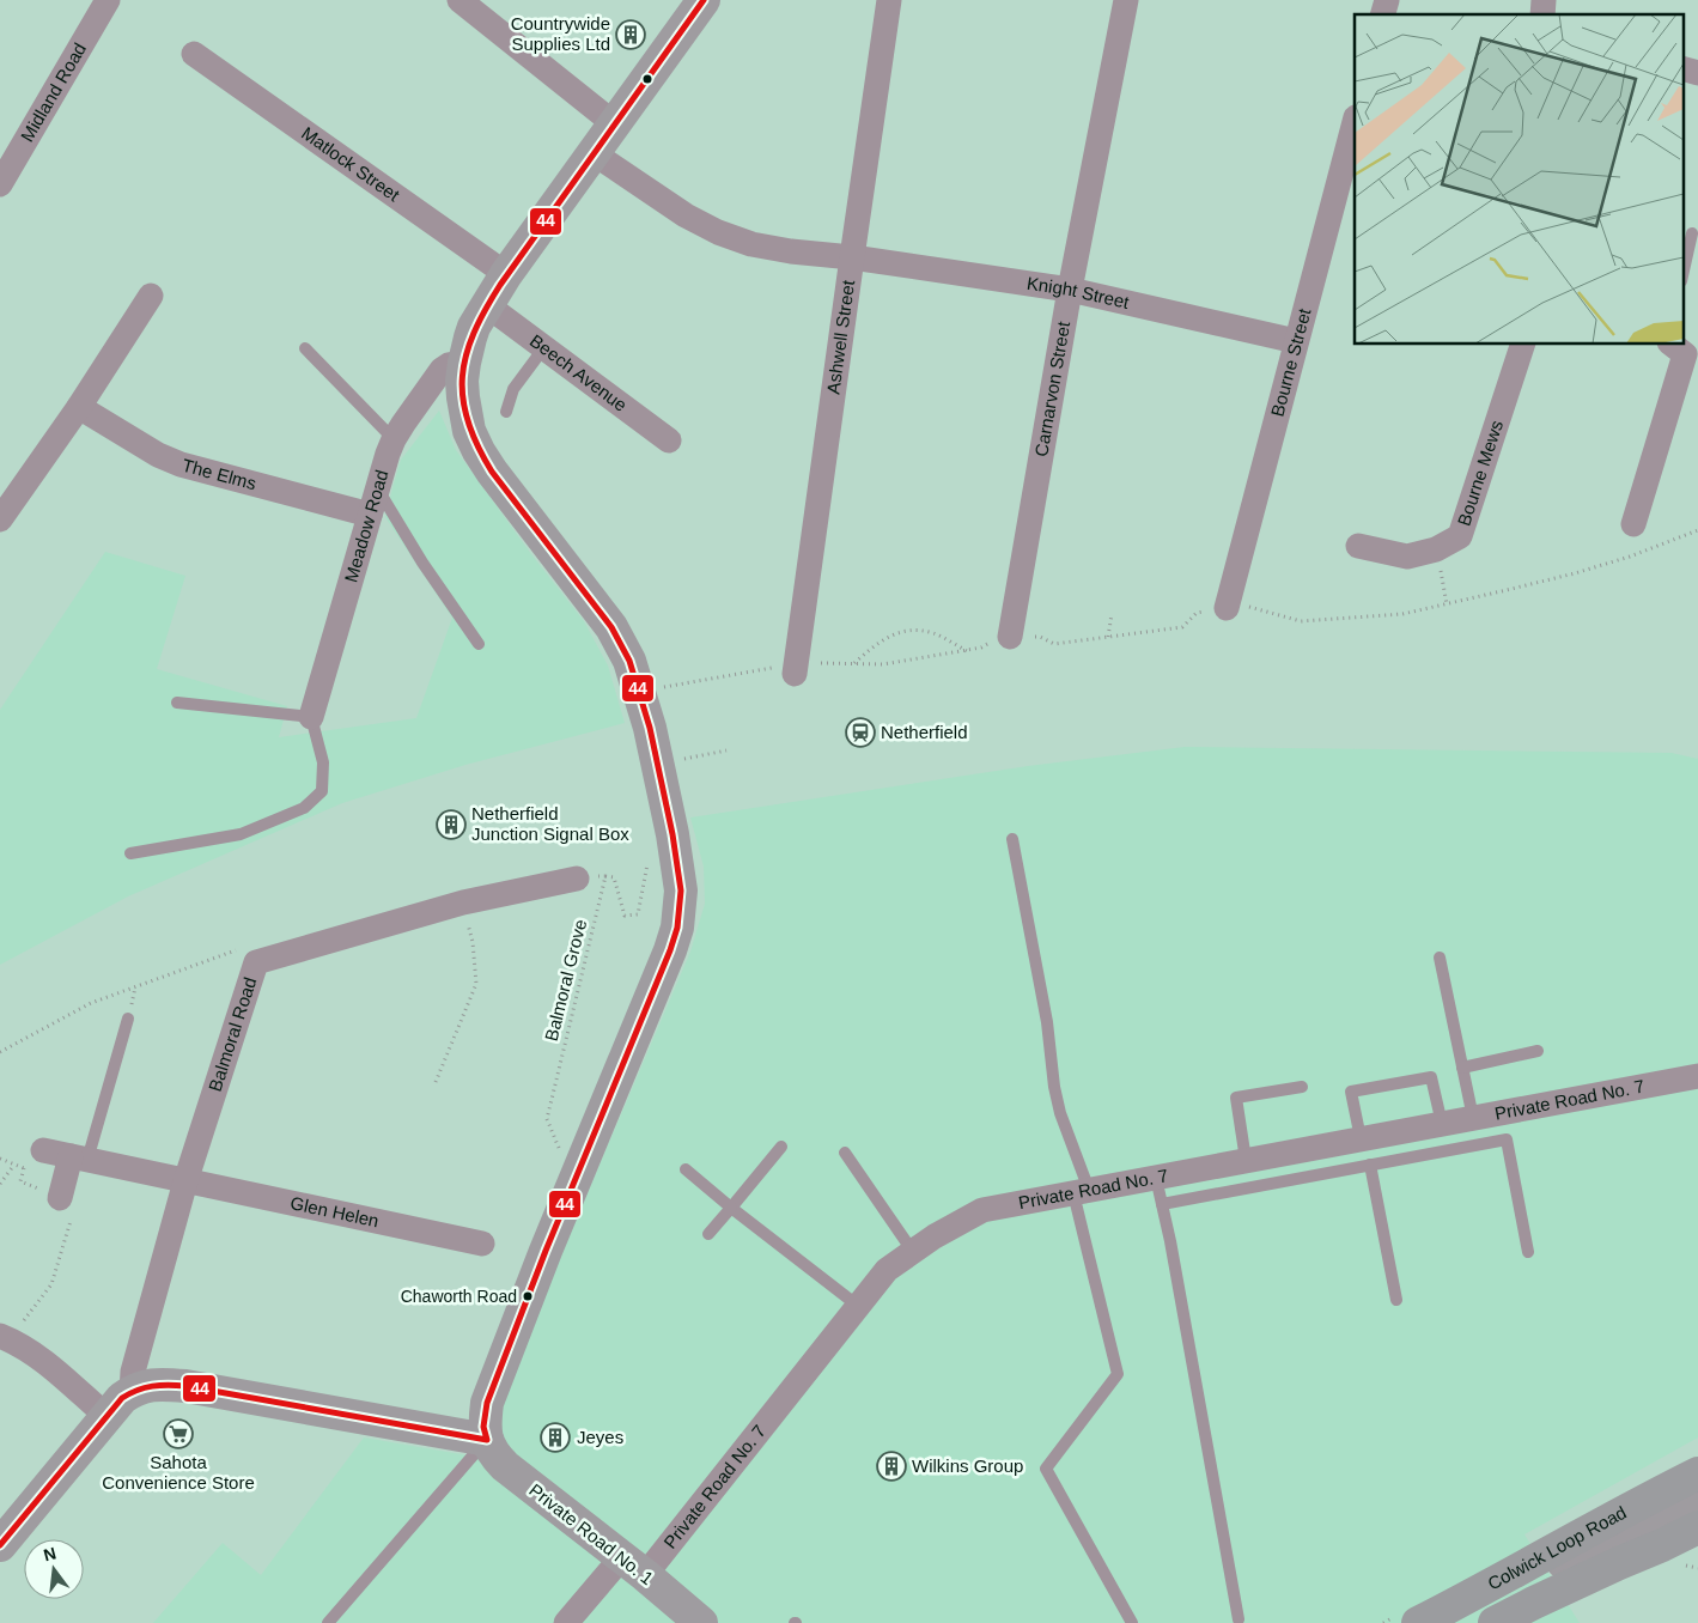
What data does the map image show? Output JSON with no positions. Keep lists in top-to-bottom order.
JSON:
{
  "streets": {
    "main road": ["Colwick Loop Road"],
    "street": [
      "Midland Road",
      "Matlock Street",
      "Knight Street",
      "Ashwell Street",
      "Bourne Street",
      "Beech Avenue",
      "Carnarvon Street",
      "The Elms",
      "Bourne Mews",
      "Meadow Road",
      "Balmoral Road",
      "Private Road No. 7",
      "Glen Helen",
      "Private Road No. 1"
    ],
    "path": ["Balmoral Grove"]
  },
  "crossings": [
    ["Knight Street", "Ashwell Street"],
    ["Knight Street", "Bourne Street"],
    ["Knight Street", "Carnarvon Street"],
    ["The Elms", "Meadow Road"],
    ["Balmoral Road", "Glen Helen"],
    ["Private Road No. 7", "Private Road No. 1"]
  ],
  "places": {
    "building": [
      "Countrywide Supplies Ltd",
      "Netherfield Junction Signal Box",
      "Jeyes",
      "Wilkins Group"
    ],
    "station": ["Netherfield"],
    "other": ["Chaworth Road"],
    "supermarket": ["Sahota Convenience Store"]
  },
  "lines": ["transit line 44"],
  "north": "top"
}
